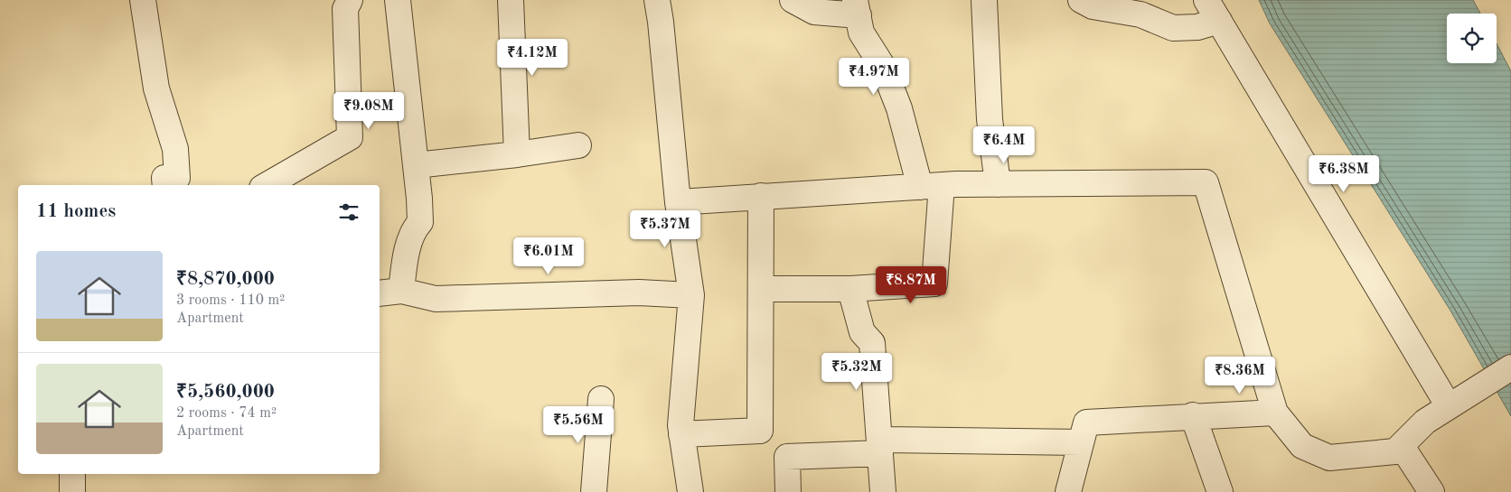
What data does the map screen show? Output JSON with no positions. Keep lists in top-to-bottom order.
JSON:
{
  "page": {
    "price": [
      "₹4.12M",
      "₹4.97M",
      "₹9.08M",
      "₹6.4M",
      "₹6.38M",
      "₹5.37M",
      "₹6.01M",
      "₹8.87M",
      "₹5.32M",
      "₹8.36M",
      "₹5.56M"
    ],
    "heading": "11 homes",
    "list": [
      {
        "name": "₹8,870,000",
        "note": "3 rooms · 110 m² · Apartment"
      },
      {
        "name": "₹5,560,000",
        "note": "2 rooms · 74 m² · Apartment"
      }
    ]
  }
}
